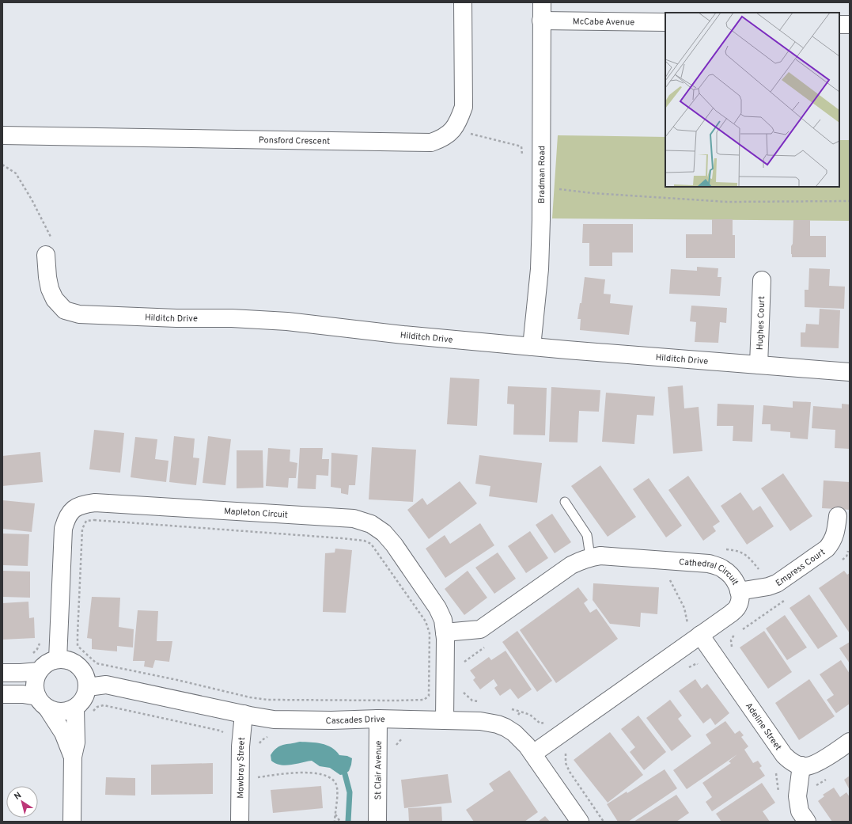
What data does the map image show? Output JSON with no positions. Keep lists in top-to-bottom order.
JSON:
{
  "streets": {
    "street": [
      "McCabe Avenue",
      "Ponsford Crescent",
      "Bradman Road",
      "Hilditch Drive",
      "Hughes Court",
      "Mapleton Circuit",
      "Empress Court",
      "Cathedral Circuit",
      "Cascades Drive",
      "Adeline Street",
      "Mowbray Street",
      "St Clair Avenue"
    ]
  },
  "crossings": [
    ["McCabe Avenue", "Bradman Road"],
    ["Bradman Road", "Hilditch Drive"],
    ["Hilditch Drive", "Hughes Court"],
    ["Mapleton Circuit", "Cathedral Circuit"],
    ["Mapleton Circuit", "Cascades Drive"],
    ["Empress Court", "Cathedral Circuit"],
    ["Cathedral Circuit", "Cascades Drive"],
    ["Cathedral Circuit", "Adeline Street"],
    ["Cascades Drive", "Mowbray Street"],
    ["Cascades Drive", "St Clair Avenue"]
  ],
  "north": "top left"
}
